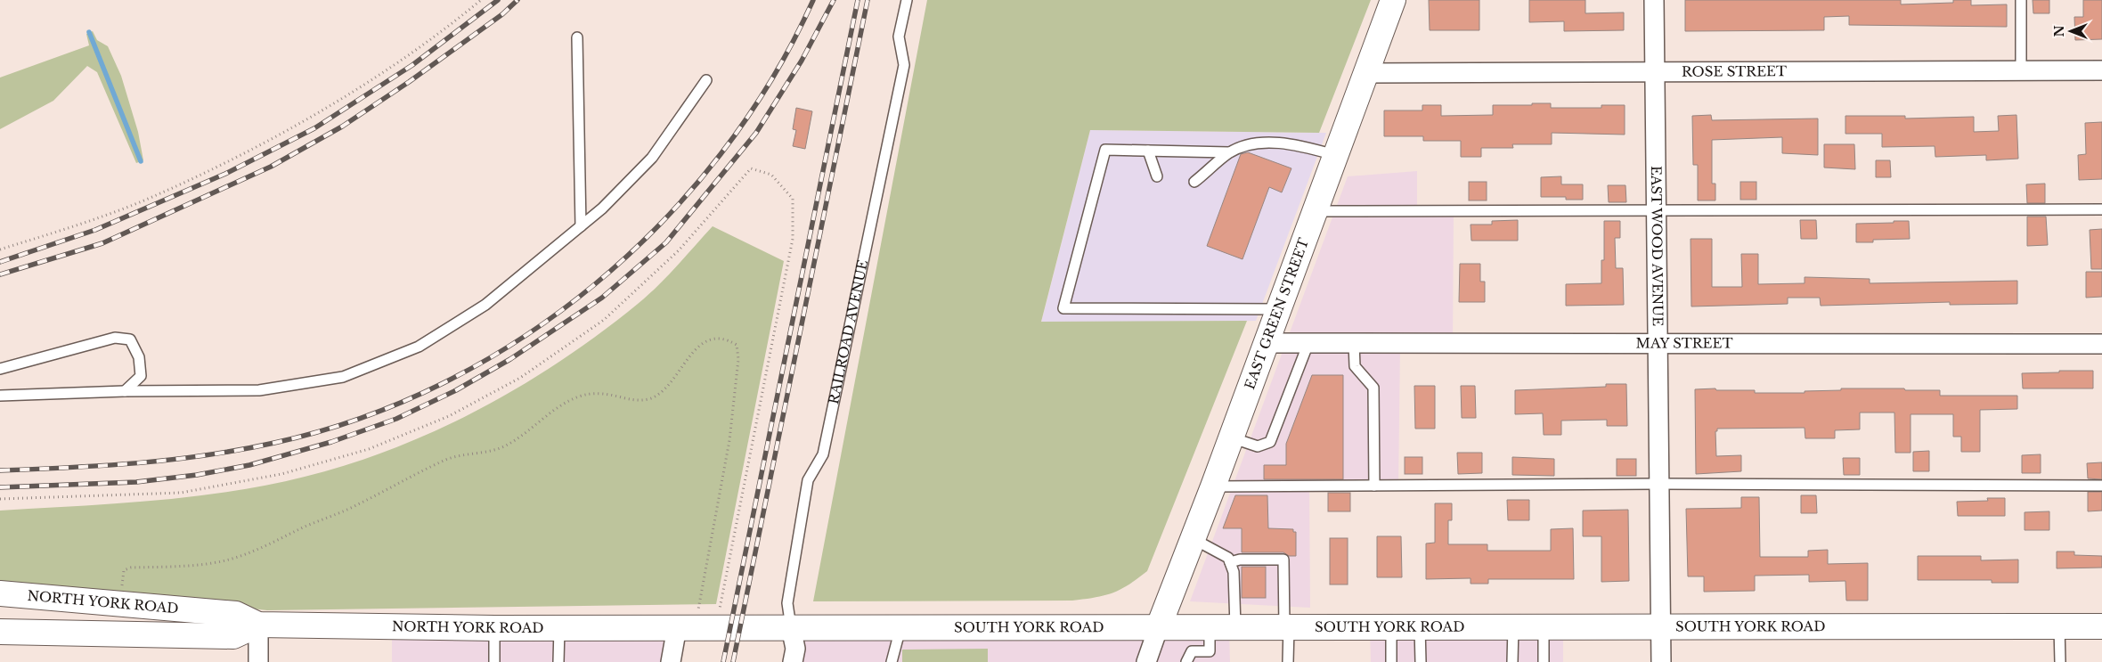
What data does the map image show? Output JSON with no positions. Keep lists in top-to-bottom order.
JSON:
{
  "streets": {
    "main road": ["EAST GREEN STREET", "NORTH YORK ROAD", "SOUTH YORK ROAD"],
    "street": [
      "ROSE STREET",
      "EAST WOOD AVENUE",
      "RAILROAD AVENUE",
      "MAY STREET"
    ]
  },
  "crossings": [
    ["ROSE STREET", "EAST WOOD AVENUE"],
    ["ROSE STREET", "EAST GREEN STREET"],
    ["EAST WOOD AVENUE", "MAY STREET"],
    ["EAST WOOD AVENUE", "SOUTH YORK ROAD"],
    ["EAST GREEN STREET", "MAY STREET"],
    ["EAST GREEN STREET", "SOUTH YORK ROAD"],
    ["RAILROAD AVENUE", "SOUTH YORK ROAD"],
    ["NORTH YORK ROAD", "SOUTH YORK ROAD"]
  ],
  "north": "left"
}
